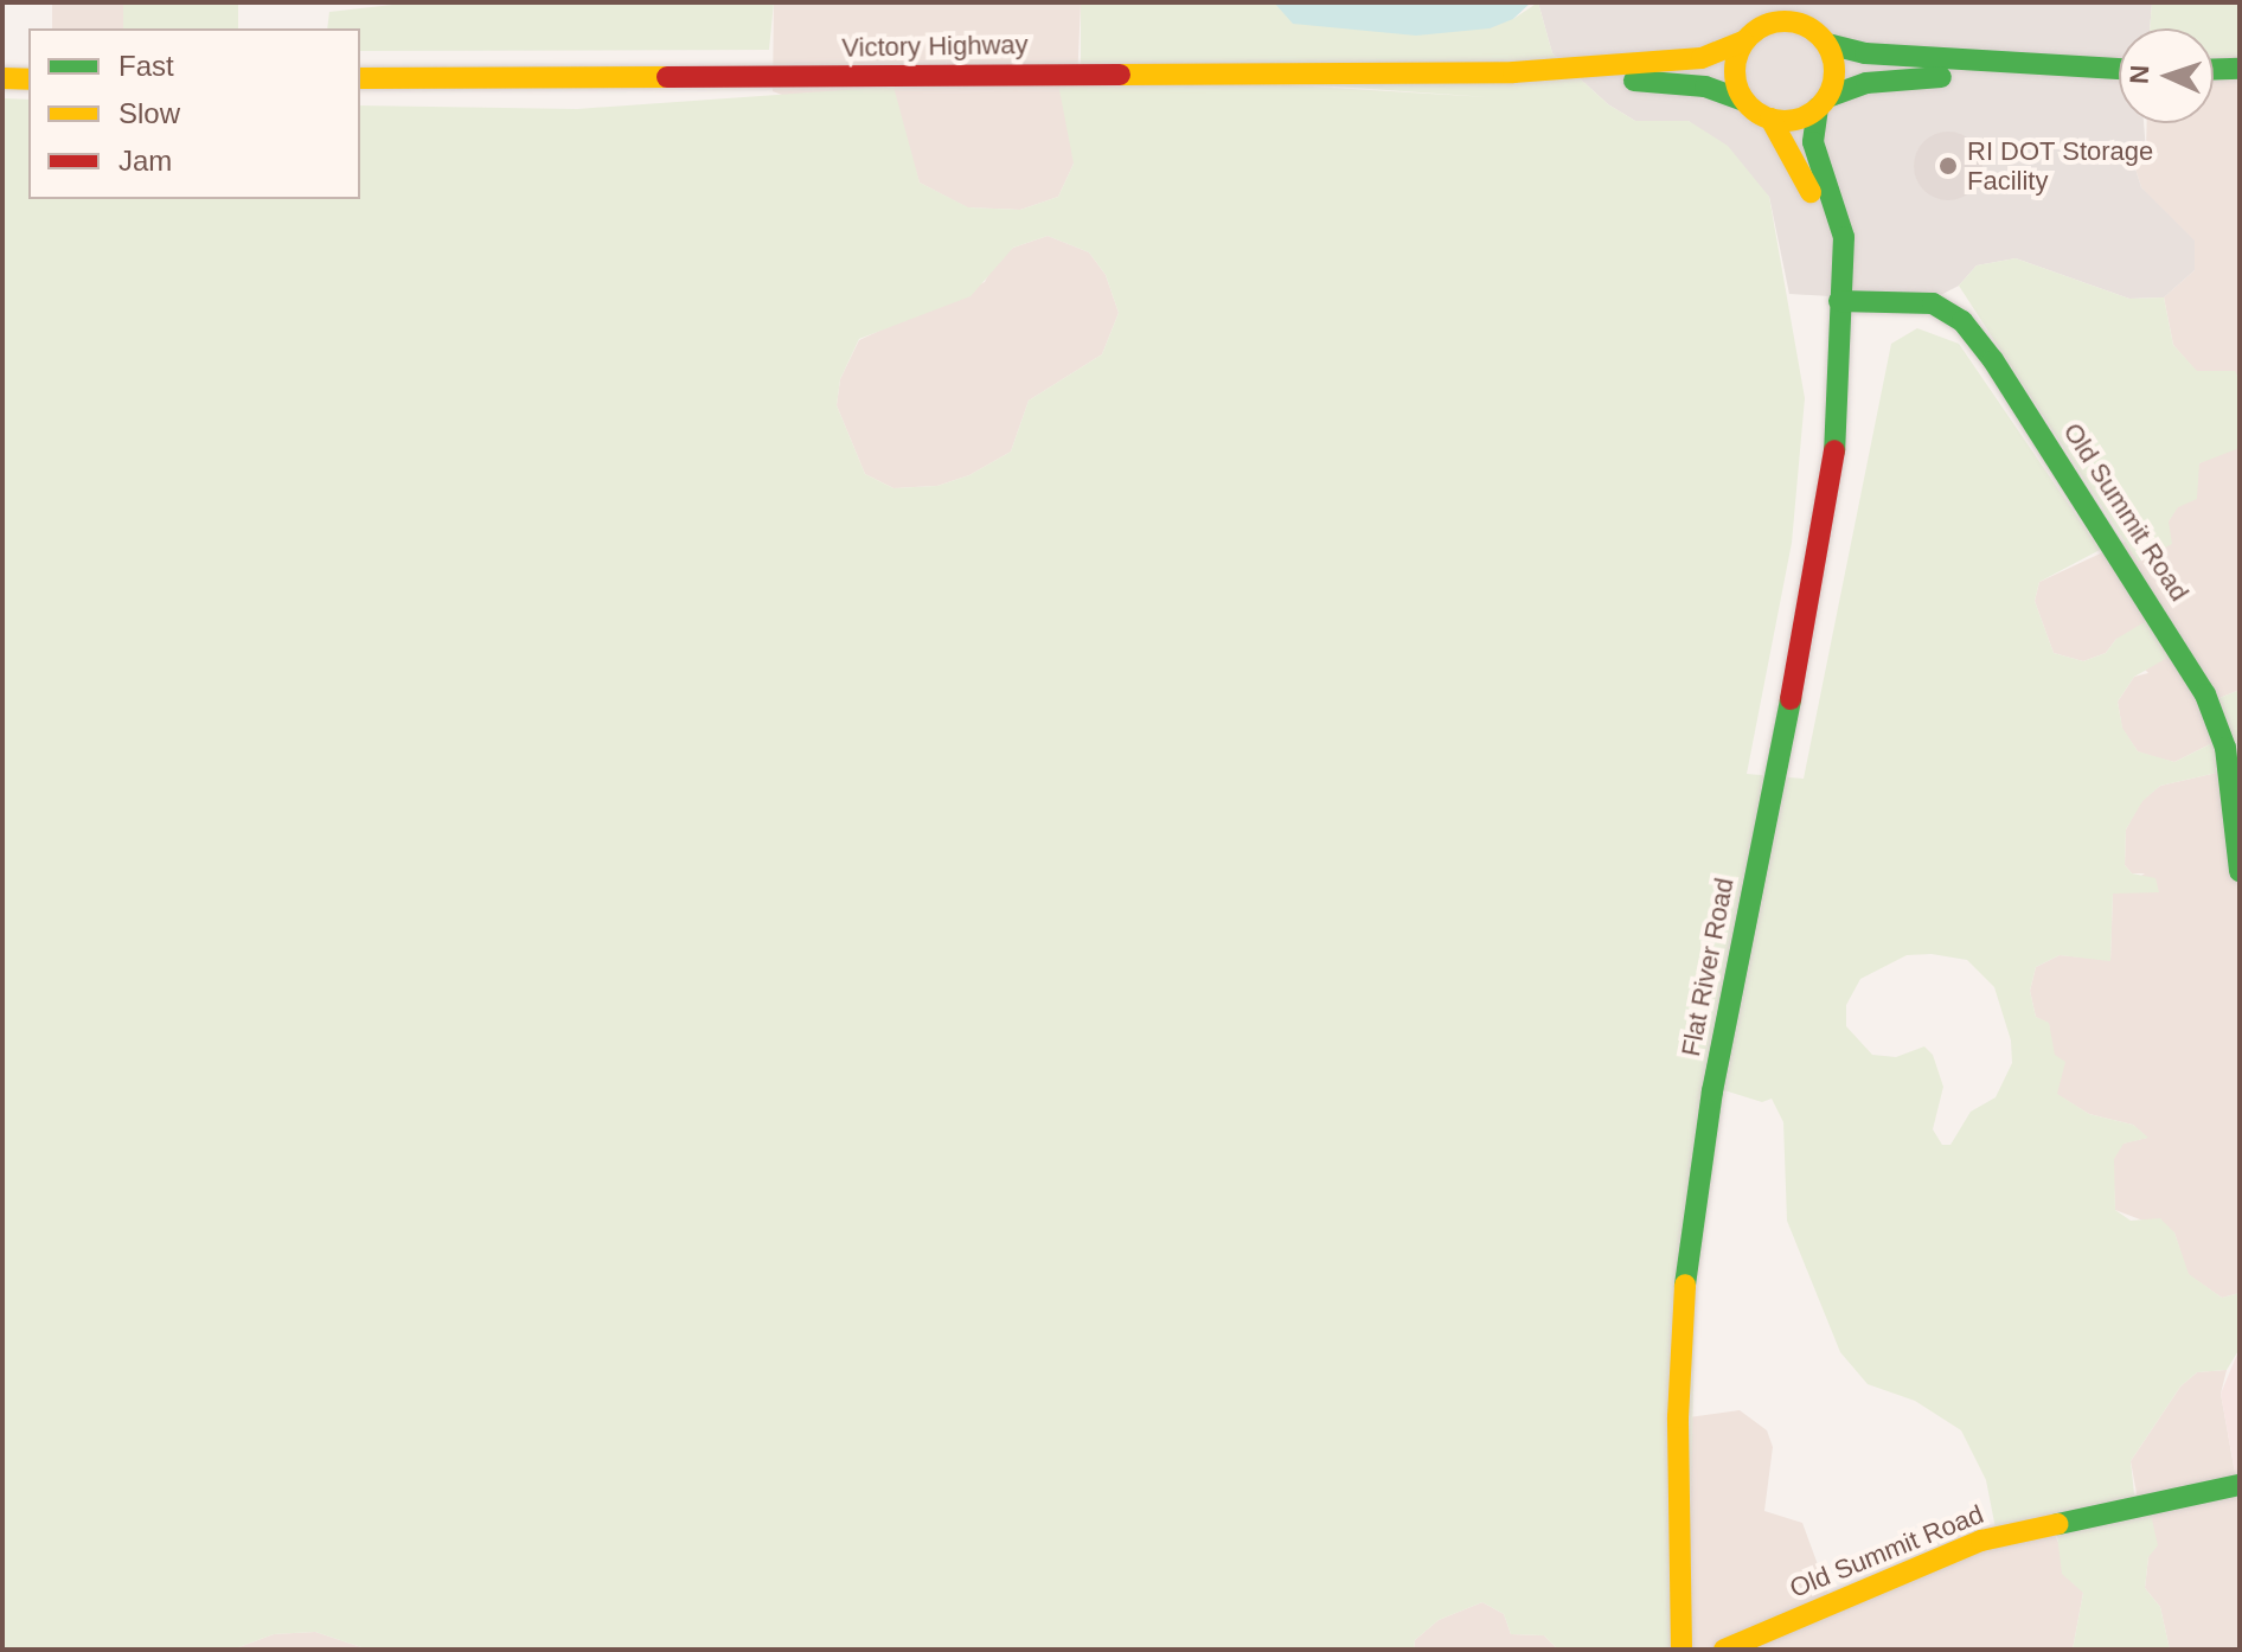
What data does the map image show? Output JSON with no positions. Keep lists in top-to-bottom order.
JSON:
{
  "streets": {
    "main road": ["Victory Highway", "Old Summit Road", "Flat River Road"]
  },
  "crossings": [
    ["Victory Highway", "Flat River Road"],
    ["Old Summit Road", "Flat River Road"]
  ],
  "places": ["RI DOT Storage Facility"],
  "legend": ["Fast", "Slow", "Jam"],
  "north": "left"
}
